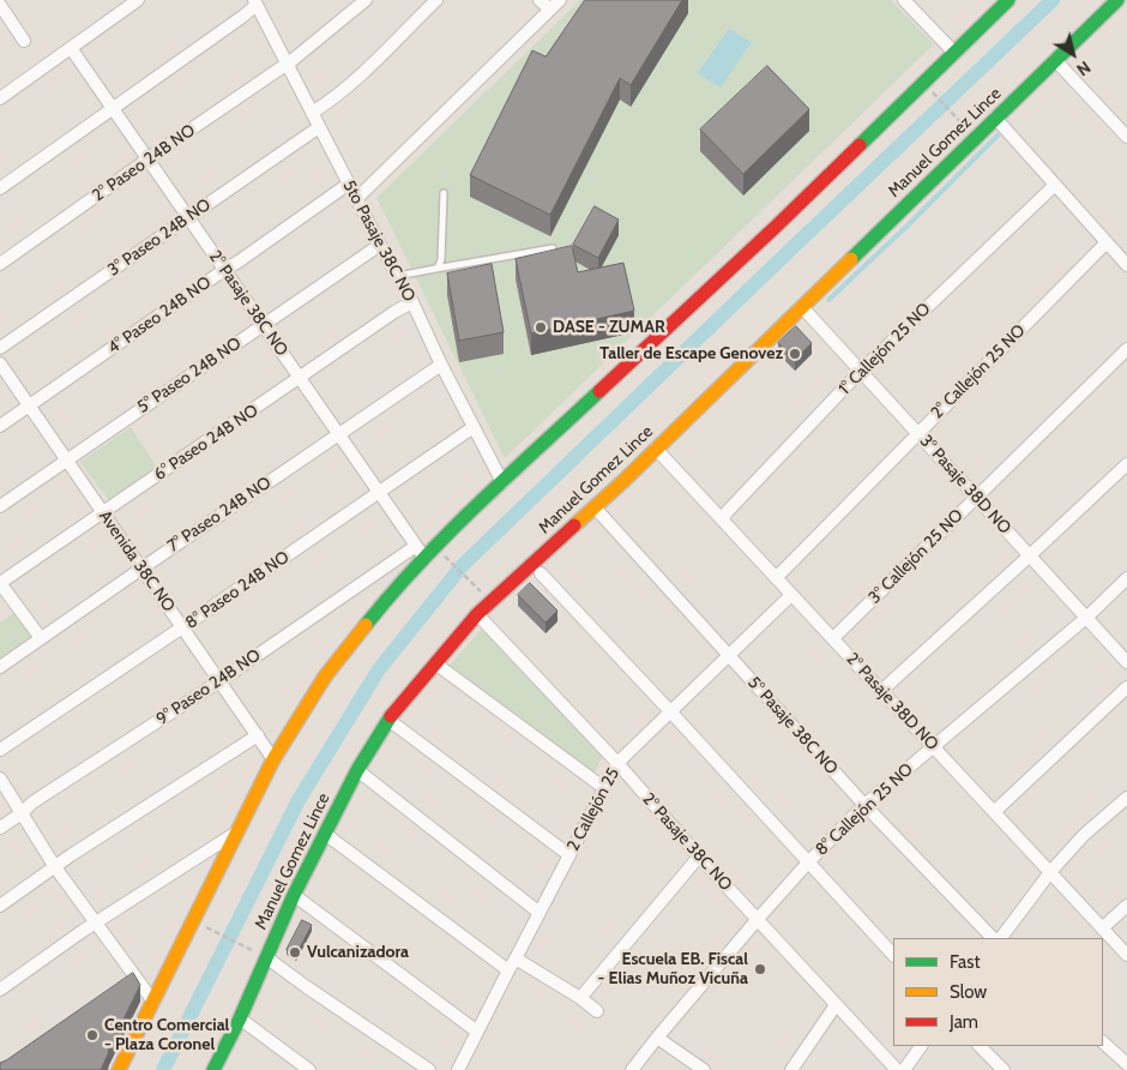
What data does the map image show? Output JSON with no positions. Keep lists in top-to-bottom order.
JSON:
{
  "streets": {
    "main road": ["Manuel Gomez Lince"],
    "street": [
      "2° Paseo 24B NO",
      "3° Paseo 24B NO",
      "5to Pasaje 38C NO",
      "2° Pasaje 38C NO",
      "4° Paseo 24B NO",
      "1° Callejón 25 NO",
      "2° Callejón 25 NO",
      "5° Paseo 24B NO",
      "6° Paseo 24B NO",
      "3° Pasaje 38D NO",
      "7° Paseo 24B NO",
      "3° Callejón 25 NO",
      "Avenida 38C NO",
      "8° Paseo 24B NO",
      "9° Paseo 24B NO",
      "2° Pasaje 38D NO",
      "5° Pasaje 38C NO",
      "2 Callejón 25",
      "8° Callejón 25 NO"
    ]
  },
  "crossings": [
    ["Manuel Gomez Lince", "2° Pasaje 38C NO"],
    ["Manuel Gomez Lince", "3° Pasaje 38D NO"],
    ["Manuel Gomez Lince", "2° Pasaje 38D NO"],
    ["Manuel Gomez Lince", "5° Pasaje 38C NO"],
    ["2° Paseo 24B NO", "5to Pasaje 38C NO"],
    ["2° Paseo 24B NO", "2° Pasaje 38C NO"],
    ["3° Paseo 24B NO", "5to Pasaje 38C NO"],
    ["3° Paseo 24B NO", "2° Pasaje 38C NO"],
    ["5to Pasaje 38C NO", "4° Paseo 24B NO"],
    ["5to Pasaje 38C NO", "5° Paseo 24B NO"],
    ["5to Pasaje 38C NO", "6° Paseo 24B NO"],
    ["5to Pasaje 38C NO", "7° Paseo 24B NO"],
    ["5to Pasaje 38C NO", "8° Paseo 24B NO"],
    ["2° Pasaje 38C NO", "4° Paseo 24B NO"],
    ["2° Pasaje 38C NO", "5° Paseo 24B NO"],
    ["2° Pasaje 38C NO", "6° Paseo 24B NO"],
    ["2° Pasaje 38C NO", "7° Paseo 24B NO"],
    ["2° Pasaje 38C NO", "8° Paseo 24B NO"],
    ["2° Pasaje 38C NO", "9° Paseo 24B NO"],
    ["2° Pasaje 38C NO", "2 Callejón 25"],
    ["2° Pasaje 38C NO", "8° Callejón 25 NO"],
    ["4° Paseo 24B NO", "Avenida 38C NO"],
    ["1° Callejón 25 NO", "3° Pasaje 38D NO"],
    ["1° Callejón 25 NO", "2° Pasaje 38D NO"],
    ["2° Callejón 25 NO", "3° Pasaje 38D NO"],
    ["2° Callejón 25 NO", "2° Pasaje 38D NO"],
    ["5° Paseo 24B NO", "Avenida 38C NO"],
    ["6° Paseo 24B NO", "Avenida 38C NO"],
    ["3° Pasaje 38D NO", "3° Callejón 25 NO"],
    ["3° Pasaje 38D NO", "8° Callejón 25 NO"],
    ["7° Paseo 24B NO", "Avenida 38C NO"],
    ["3° Callejón 25 NO", "2° Pasaje 38D NO"],
    ["Avenida 38C NO", "8° Paseo 24B NO"],
    ["Avenida 38C NO", "9° Paseo 24B NO"],
    ["2° Pasaje 38D NO", "2 Callejón 25"],
    ["2° Pasaje 38D NO", "8° Callejón 25 NO"],
    ["5° Pasaje 38C NO", "2 Callejón 25"],
    ["5° Pasaje 38C NO", "8° Callejón 25 NO"]
  ],
  "places": [
    "DASE - ZUMAR",
    "Taller de Escape Genovez",
    "Vulcanizadora",
    "Escuela EB. Fiscal - Elias Muñoz Vicuña",
    "Centro Comercial - Plaza Coronel"
  ],
  "legend": ["Fast", "Slow", "Jam"],
  "north": "bottom right"
}
